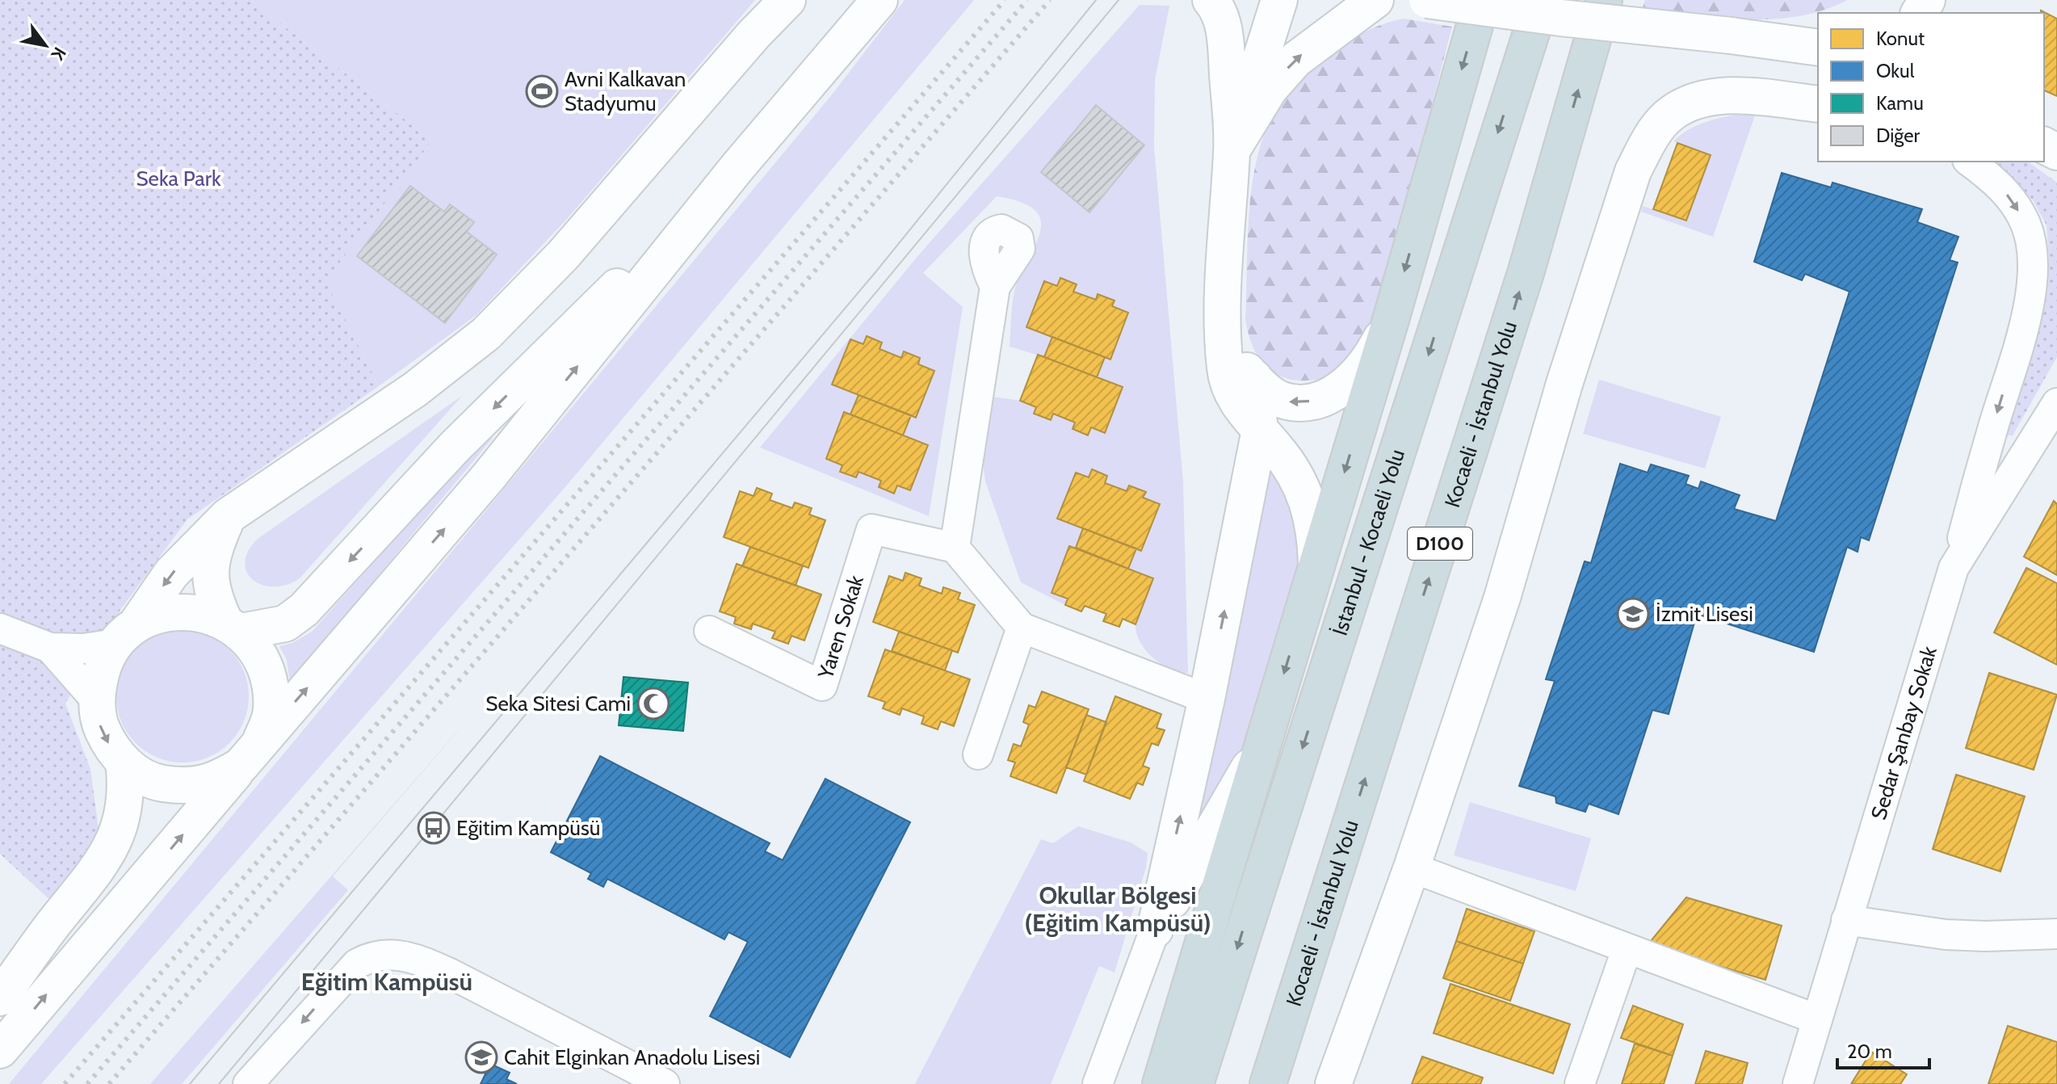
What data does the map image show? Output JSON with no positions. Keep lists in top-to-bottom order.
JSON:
{
  "streets": {
    "highway": ["Kocaeli - İstanbul Yolu", "İstanbul - Kocaeli Yolu", "D100"],
    "street": ["Yaren Sokak", "Sedar Şanbay Sokak"]
  },
  "districts": ["Okullar Bölgesi (Eğitim Kampüsü)", "Eğitim Kampüsü"],
  "parks": ["Seka Park"],
  "places": {
    "sports": ["Avni Kalkavan Stadyumu"],
    "school or university": ["İzmit Lisesi", "Cahit Elginkan Anadolu Lisesi"],
    "mosque": ["Seka Sitesi Cami"],
    "bus stop": ["Eğitim Kampüsü"]
  },
  "legend": [
    "Konut",
    "Okul",
    "Kamu",
    "Diğer"
  ],
  "scale_bar": "20 m",
  "north": "bottom right"
}
